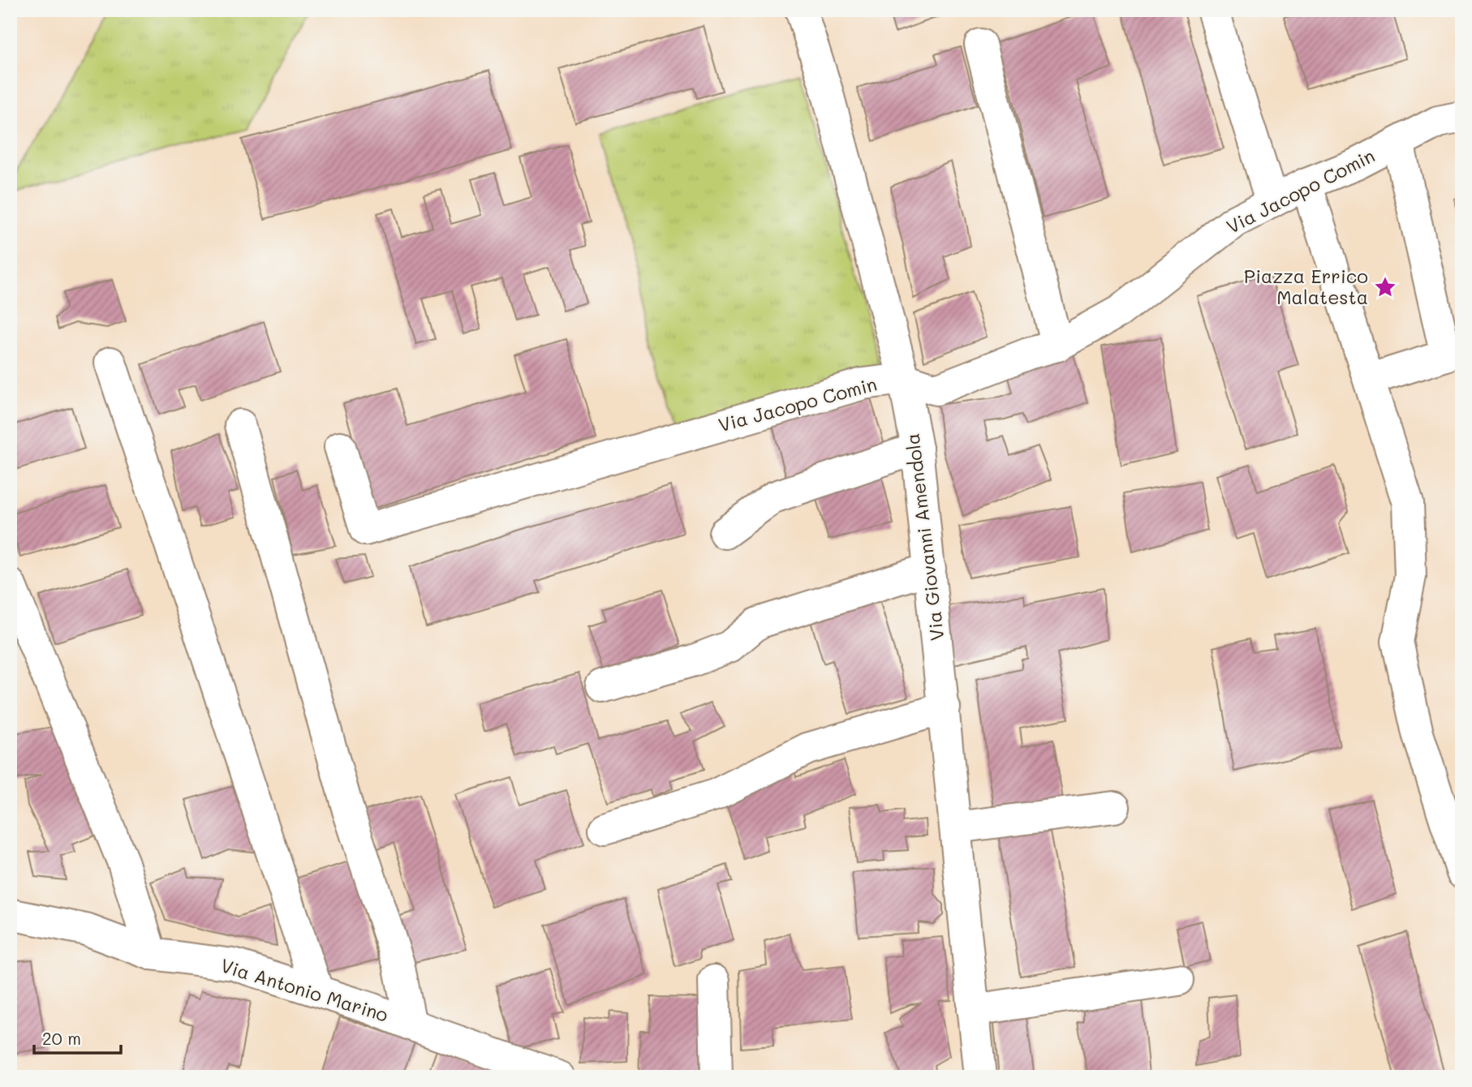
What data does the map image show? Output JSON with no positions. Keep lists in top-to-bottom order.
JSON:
{
  "streets": {
    "street": ["Via Jacopo Comin", "Via Giovanni Amendola", "Via Antonio Marino"]
  },
  "crossings": [
    ["Via Jacopo Comin", "Via Giovanni Amendola"]
  ],
  "places": {
    "place": ["Piazza Errico Malatesta"]
  },
  "scale_bar": "20 m"
}
